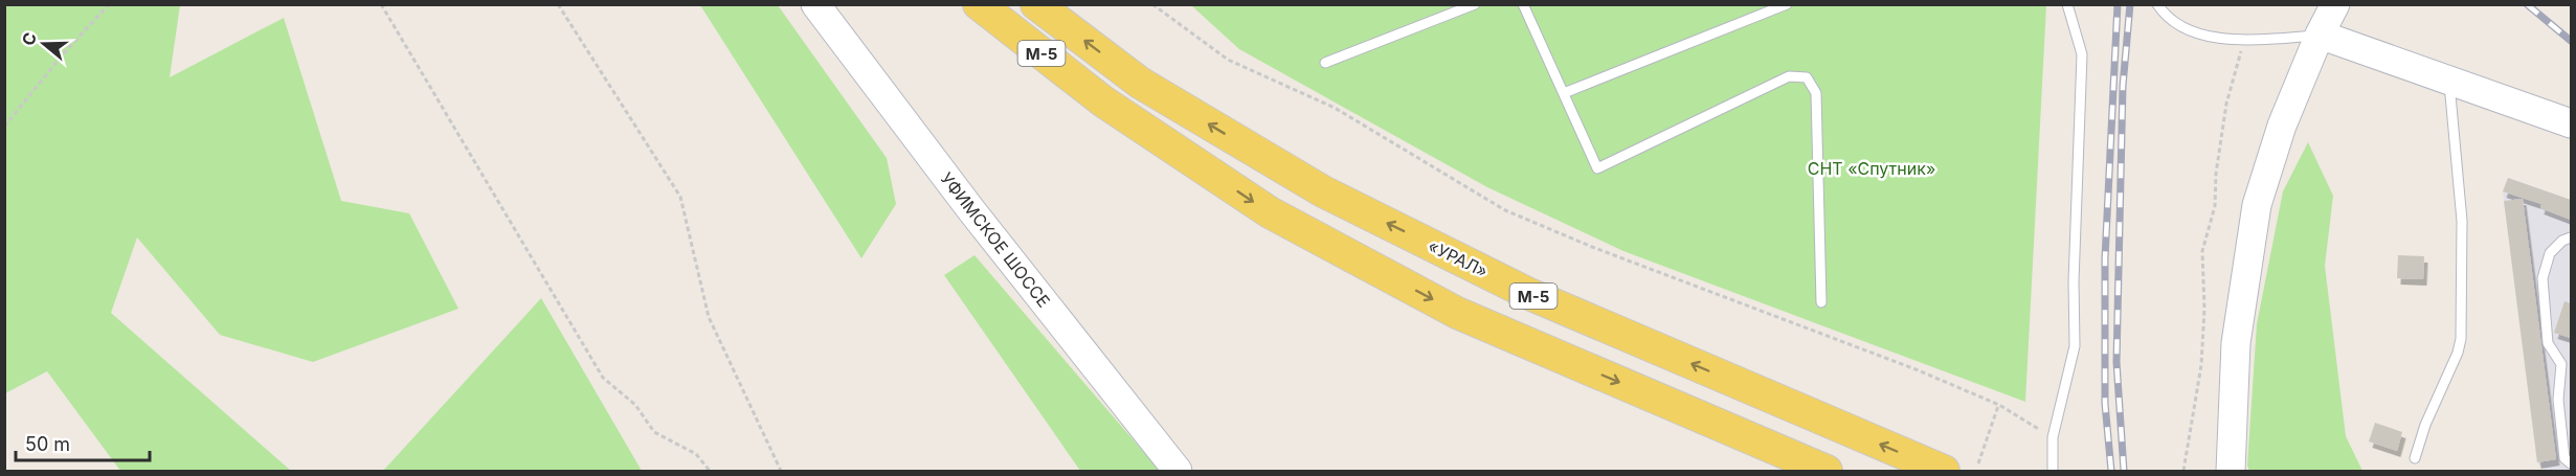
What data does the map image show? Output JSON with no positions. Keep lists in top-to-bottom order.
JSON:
{
  "streets": {
    "main road": ["М-5", "«УРАЛ»"],
    "street": ["УФИМСКОЕ ШОССЕ"]
  },
  "parks": ["СНТ «Спутник»"],
  "scale_bar": "50 m",
  "north": "left"
}
